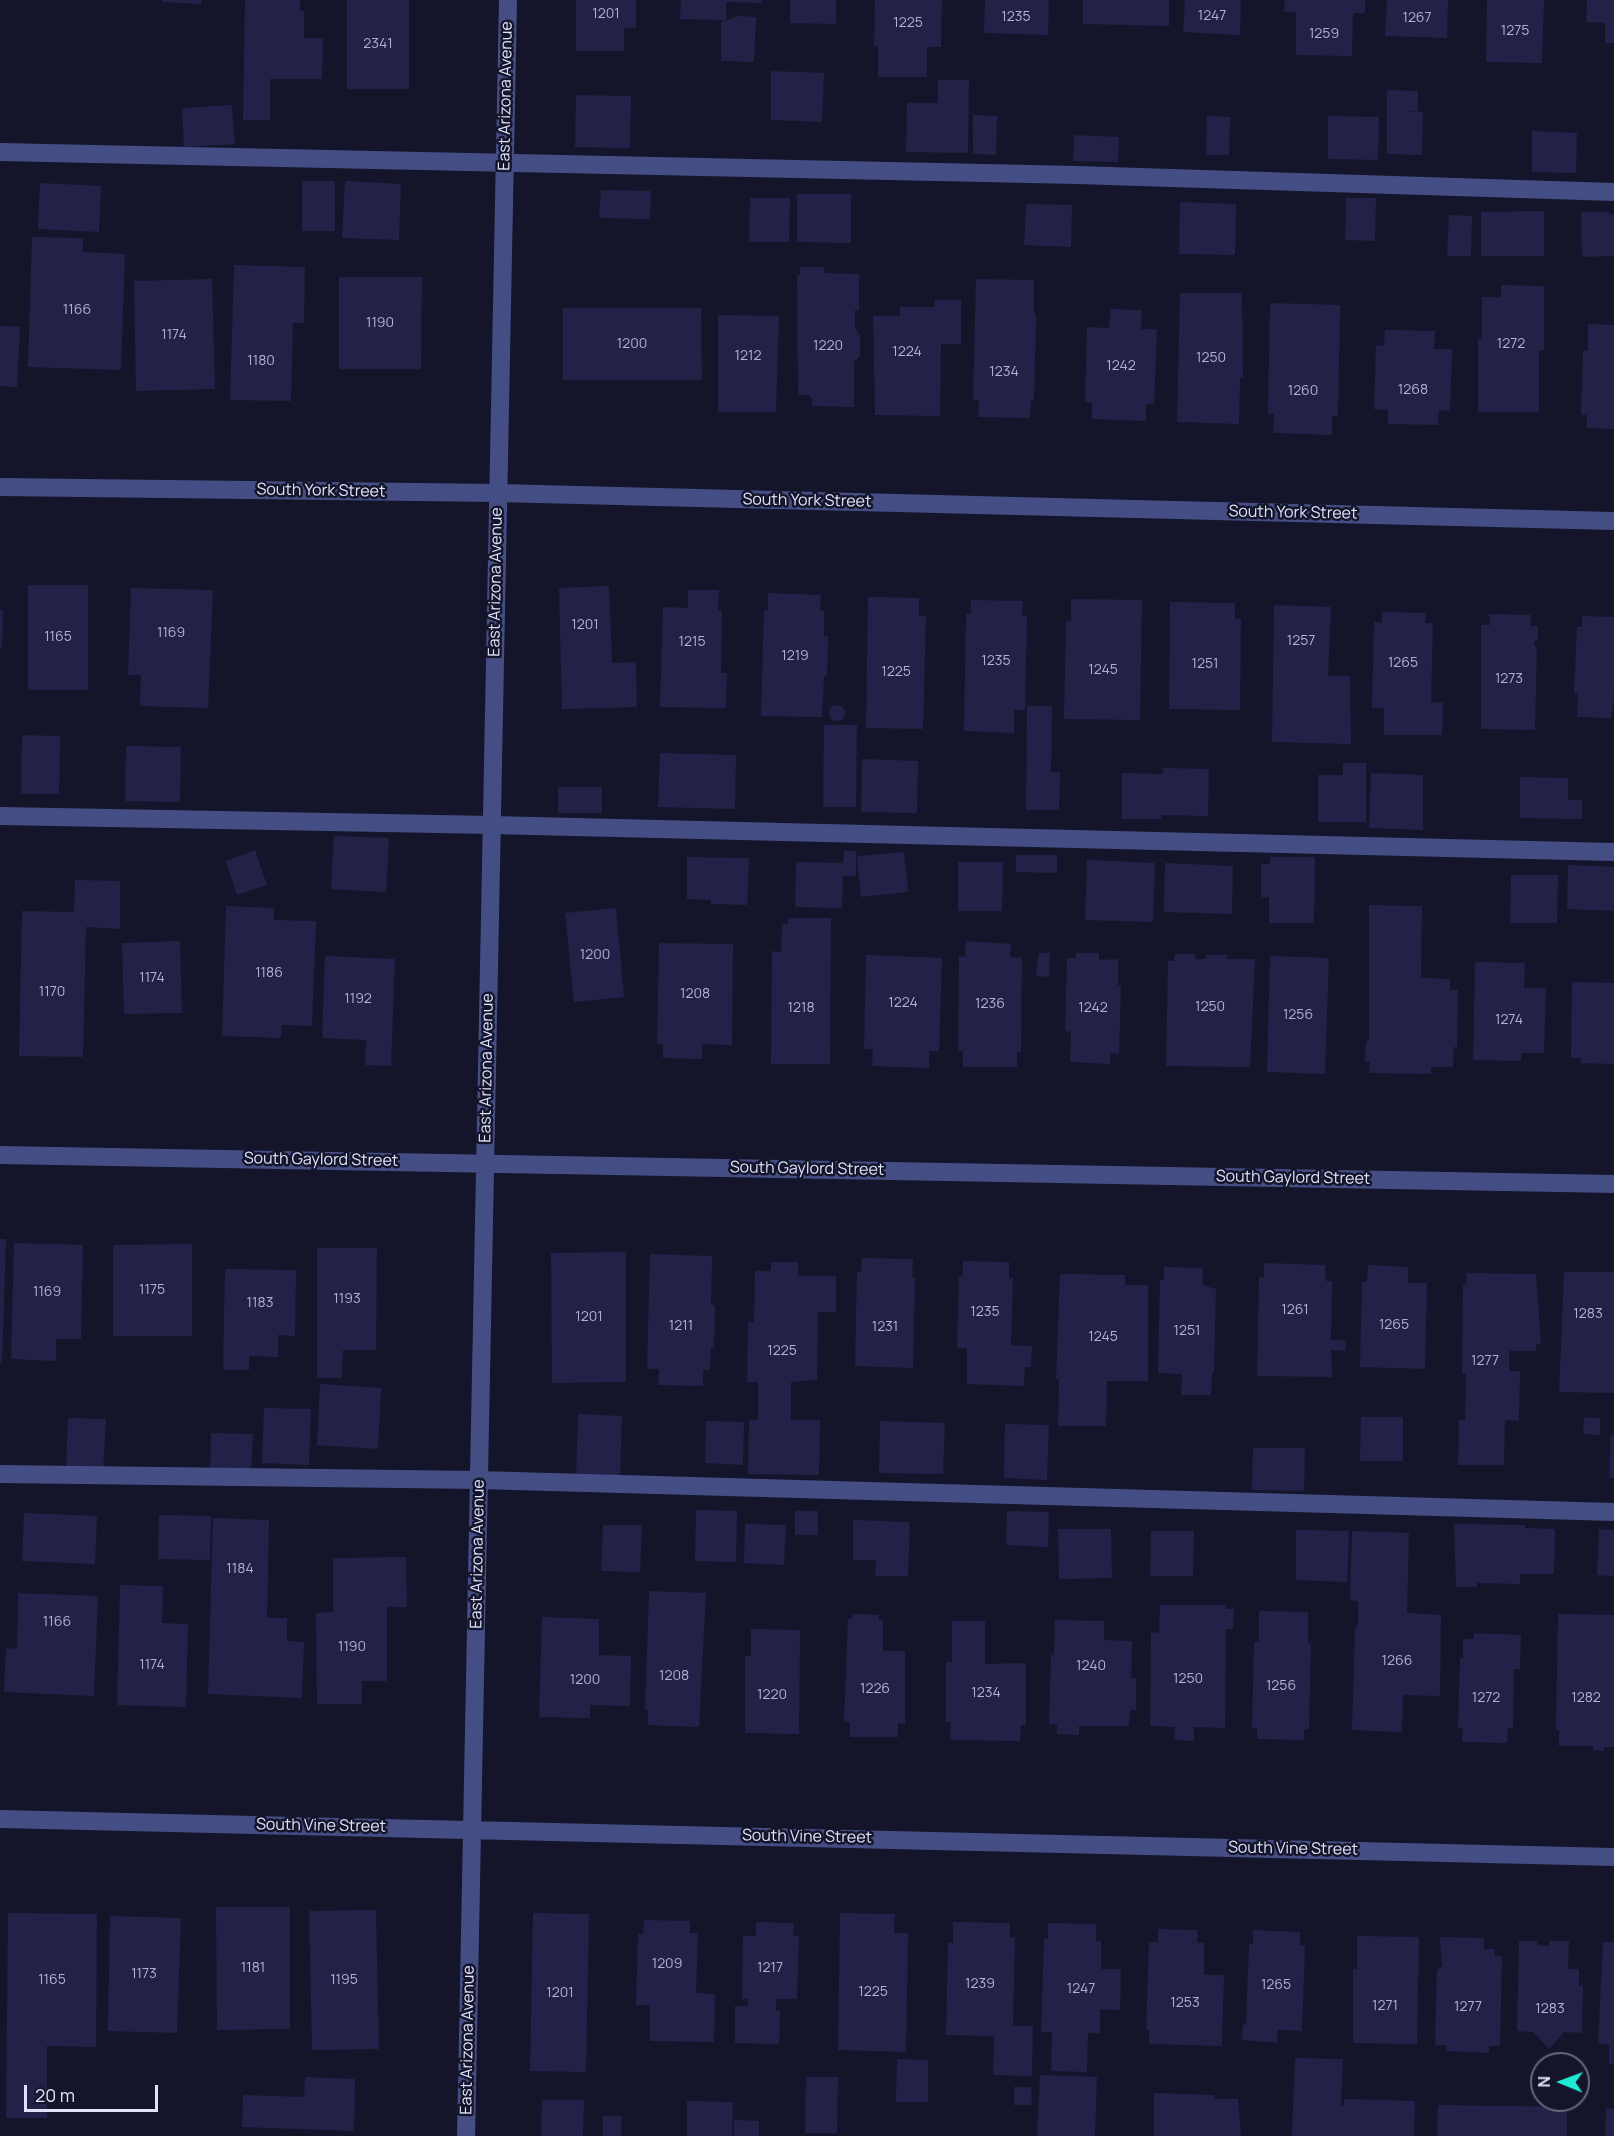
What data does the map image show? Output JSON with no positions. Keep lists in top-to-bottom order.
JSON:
{
  "streets": {
    "street": [
      "East Arizona Avenue",
      "South York Street",
      "South Gaylord Street",
      "South Vine Street"
    ]
  },
  "crossings": [
    ["East Arizona Avenue", "South York Street"],
    ["East Arizona Avenue", "South Gaylord Street"],
    ["East Arizona Avenue", "South Vine Street"]
  ],
  "house_numbers": [
    "1201",
    "1247",
    "1235",
    "1267",
    "1225",
    "1275",
    "1259",
    "2341",
    "1166",
    "1190",
    "1174",
    "1200",
    "1272",
    "1220",
    "1224",
    "1212",
    "1250",
    "1180",
    "1242",
    "1234",
    "1268",
    "1260",
    "1201",
    "1169",
    "1165",
    "1257",
    "1215",
    "1219",
    "1235",
    "1265",
    "1251",
    "1245",
    "1225",
    "1273",
    "1200",
    "1186",
    "1174",
    "1170",
    "1208",
    "1192",
    "1224",
    "1236",
    "1250",
    "1218",
    "1242",
    "1256",
    "1274",
    "1175",
    "1169",
    "1193",
    "1183",
    "1261",
    "1235",
    "1283",
    "1201",
    "1265",
    "1211",
    "1231",
    "1251",
    "1245",
    "1225",
    "1277",
    "1184",
    "1166",
    "1190",
    "1266",
    "1174",
    "1240",
    "1208",
    "1250",
    "1200",
    "1256",
    "1226",
    "1234",
    "1220",
    "1272",
    "1282",
    "1209",
    "1181",
    "1217",
    "1173",
    "1165",
    "1195",
    "1239",
    "1265",
    "1247",
    "1225",
    "1201",
    "1253",
    "1271",
    "1277",
    "1283"
  ],
  "scale_bar": "20 m",
  "north": "left"
}
